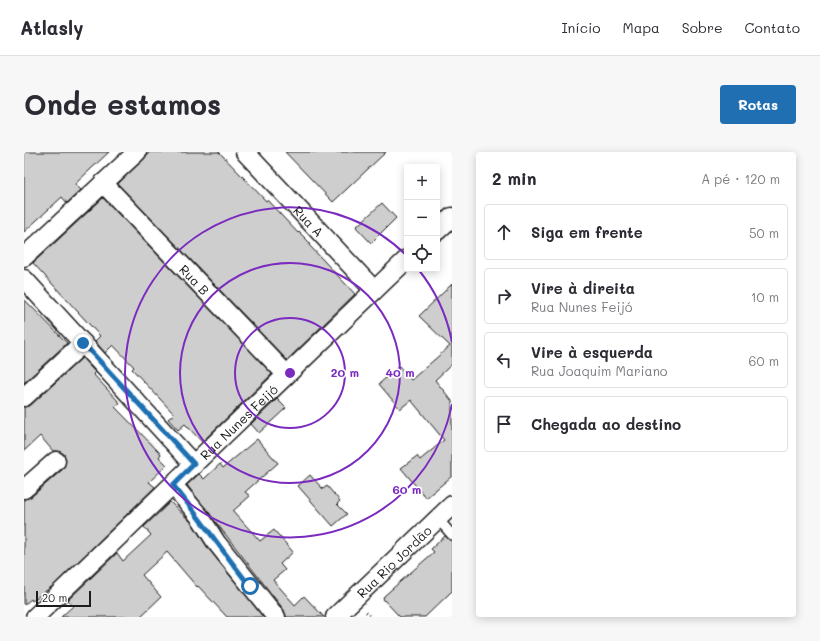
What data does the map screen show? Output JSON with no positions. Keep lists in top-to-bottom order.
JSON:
{
  "streets": {
    "street": [
      "Rua A",
      "Rua B",
      "Rua Nunes Feijó",
      "Rua Rio Jordão"
    ]
  },
  "crossings": [
    ["Rua A", "Rua Nunes Feijó"],
    ["Rua B", "Rua Nunes Feijó"]
  ],
  "scale_bar": "20 m",
  "page": {
    "header": "Atlasly",
    "nav": [
      "Início",
      "Mapa",
      "Sobre",
      "Contato"
    ],
    "buttons": "Rotas",
    "title": "Onde estamos",
    "heading": ["2 min", "A pé · 120 m"],
    "map_buttons": ["+", "−"],
    "list": [
      ["Siga em frente", "50 m"],
      ["Vire à direita", "Rua Nunes Feijó", "10 m"],
      ["Vire à esquerda", "Rua Joaquim Mariano", "60 m"],
      "Chegada ao destino"
    ],
    "scale": "20 m"
  },
  "rings": ["20 m", "40 m", "60 m"]
}
